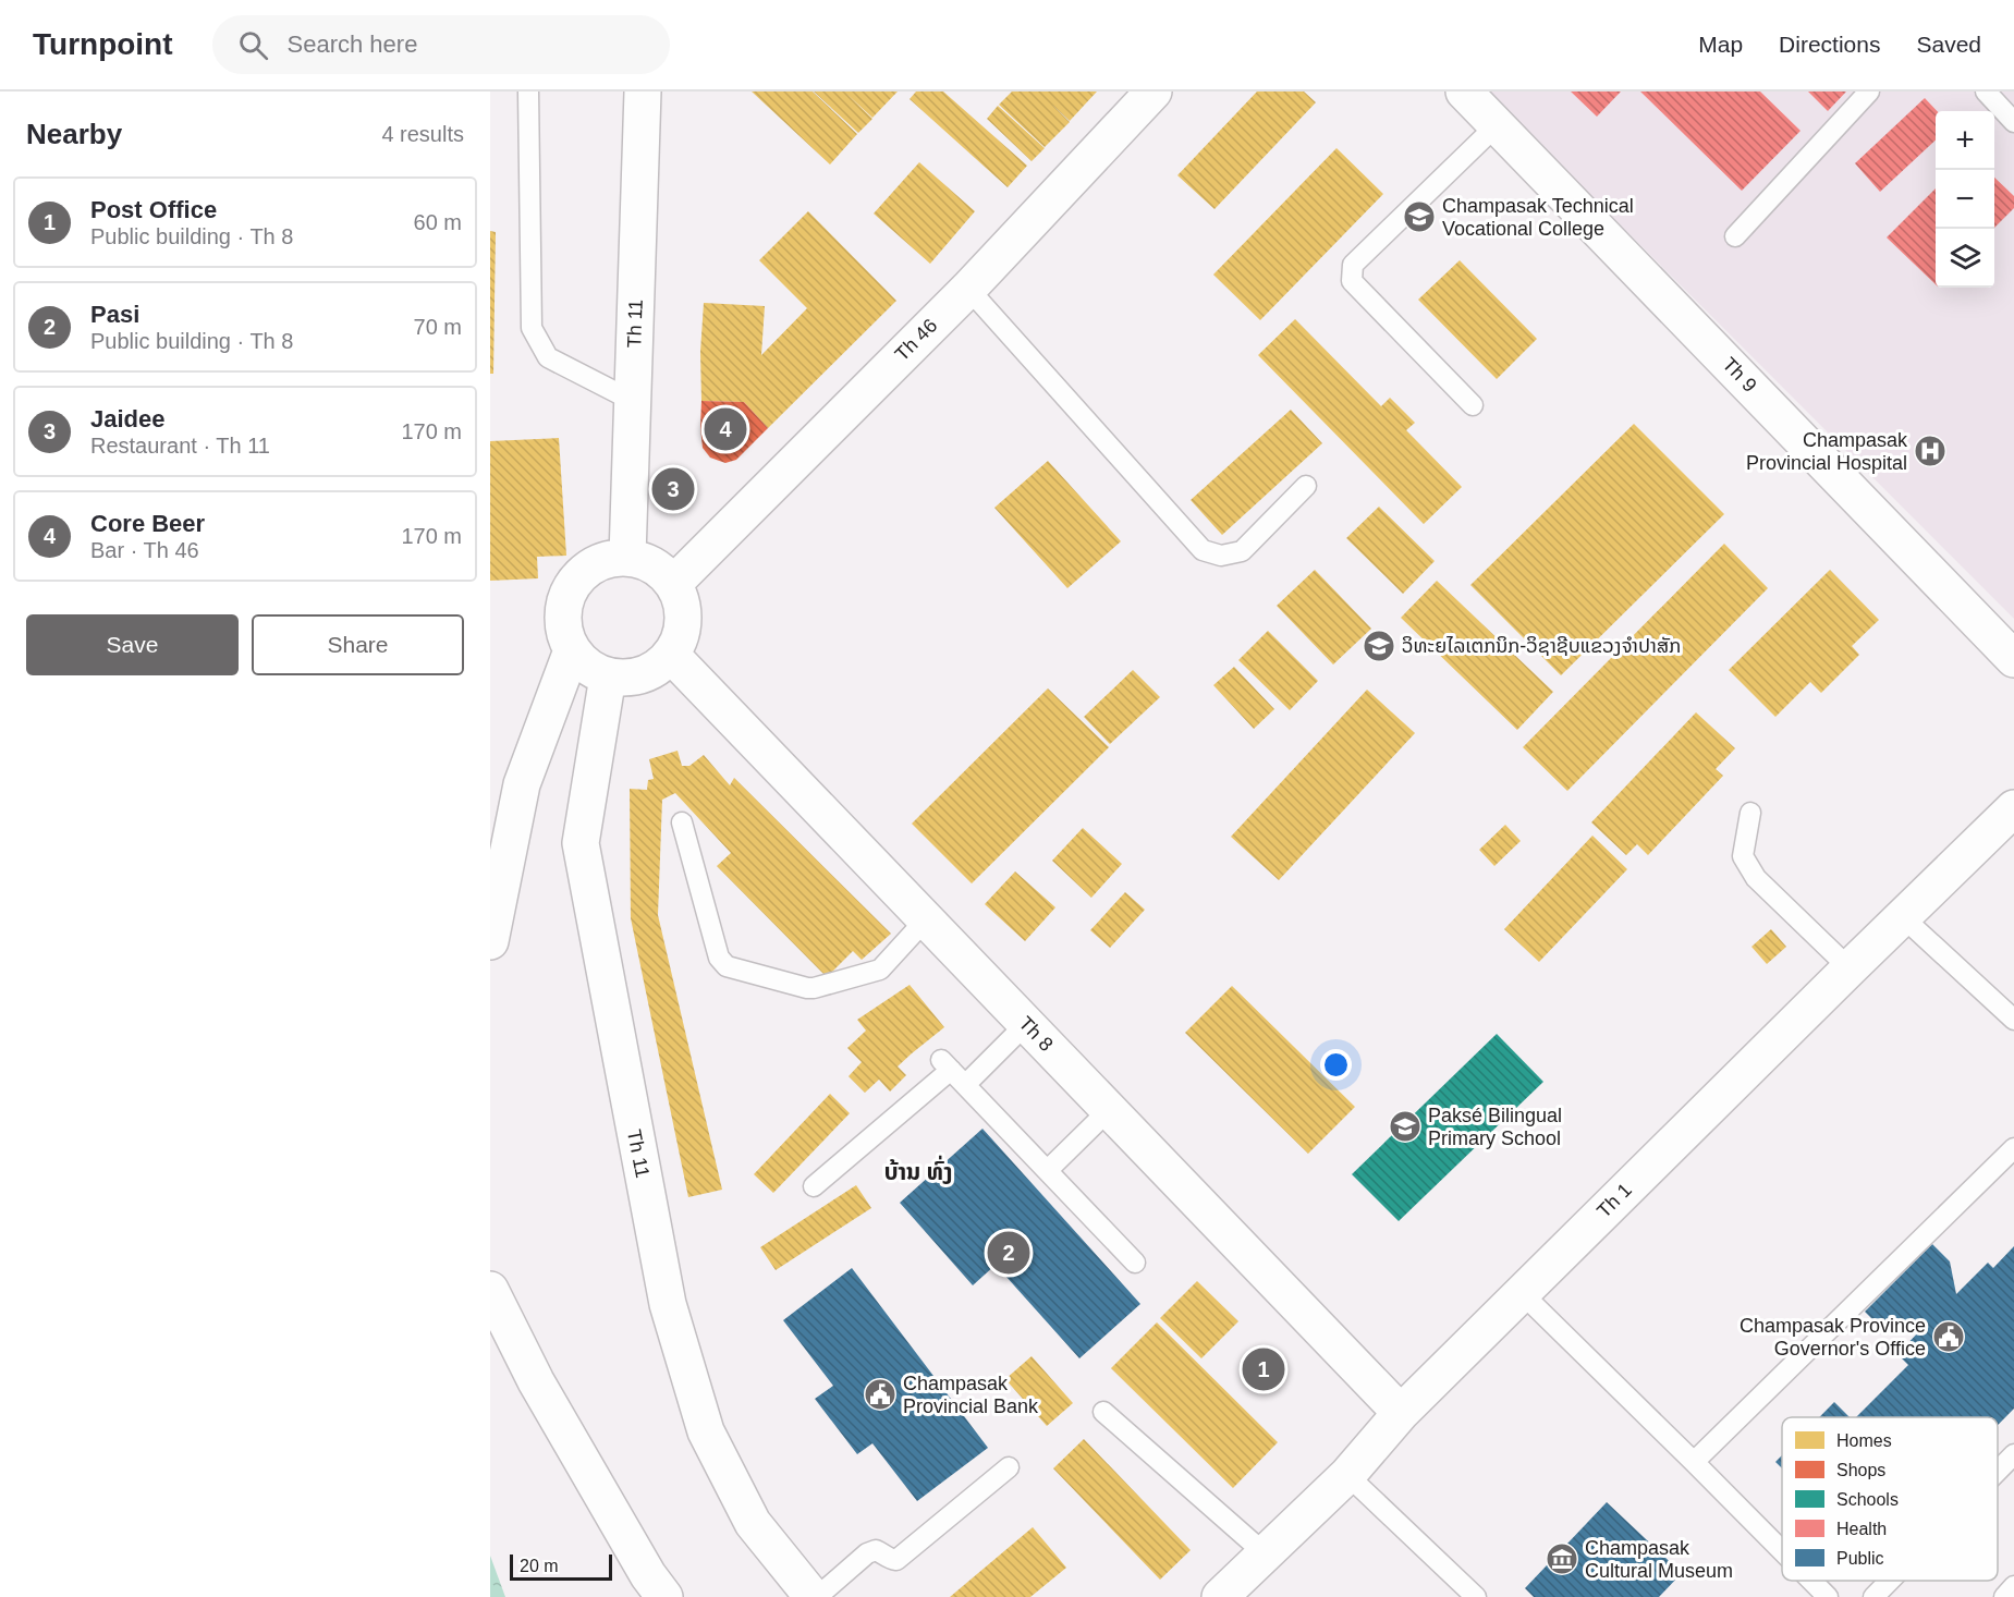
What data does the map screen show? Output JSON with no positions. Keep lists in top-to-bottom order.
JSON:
{
  "streets": {
    "street": [
      "Th 11",
      "Th 46",
      "Th 9",
      "Th 8",
      "Th 1"
    ]
  },
  "crossings": [
    ["Th 11", "Th 46"],
    ["Th 11", "Th 8"],
    ["Th 46", "Th 8"],
    ["Th 8", "Th 1"]
  ],
  "districts": ["ບ້ານ ທົ່ງ"],
  "places": {
    "school or university": ["Champasak Technical Vocational College", "ວິທະຍໄລເຕກນິກ-ວິຊາຊີບແຂວງຈໍາປາສັກ", "Paksé Bilingual Primary School"],
    "hospital": ["Champasak Provincial Hospital"],
    "public building": ["Champasak Province Governor's Office", "Champasak Provincial Bank"],
    "museum": ["Champasak Cultural Museum"]
  },
  "legend": [
    "Homes",
    "Shops",
    "Schools",
    "Health",
    "Public"
  ],
  "scale_bar": "20 m",
  "page": {
    "header": "Turnpoint",
    "search": "Search here",
    "nav": ["Map", "Directions", "Saved"],
    "heading": ["Nearby", "4 results"],
    "map_buttons": ["+", "−"],
    "list": [
      {
        "mark": "1",
        "name": "Post Office",
        "note": "Public building · Th 8",
        "value": "60 m"
      },
      {
        "mark": "2",
        "name": "Pasi",
        "note": "Public building · Th 8",
        "value": "70 m"
      },
      {
        "mark": "3",
        "name": "Jaidee",
        "note": "Restaurant · Th 11",
        "value": "170 m"
      },
      {
        "mark": "4",
        "name": "Core Beer",
        "note": "Bar · Th 46",
        "value": "170 m"
      }
    ],
    "pins": [
      "4",
      "3",
      "2",
      "1"
    ],
    "buttons": ["Save", "Share"],
    "scale": "20 m"
  }
}
